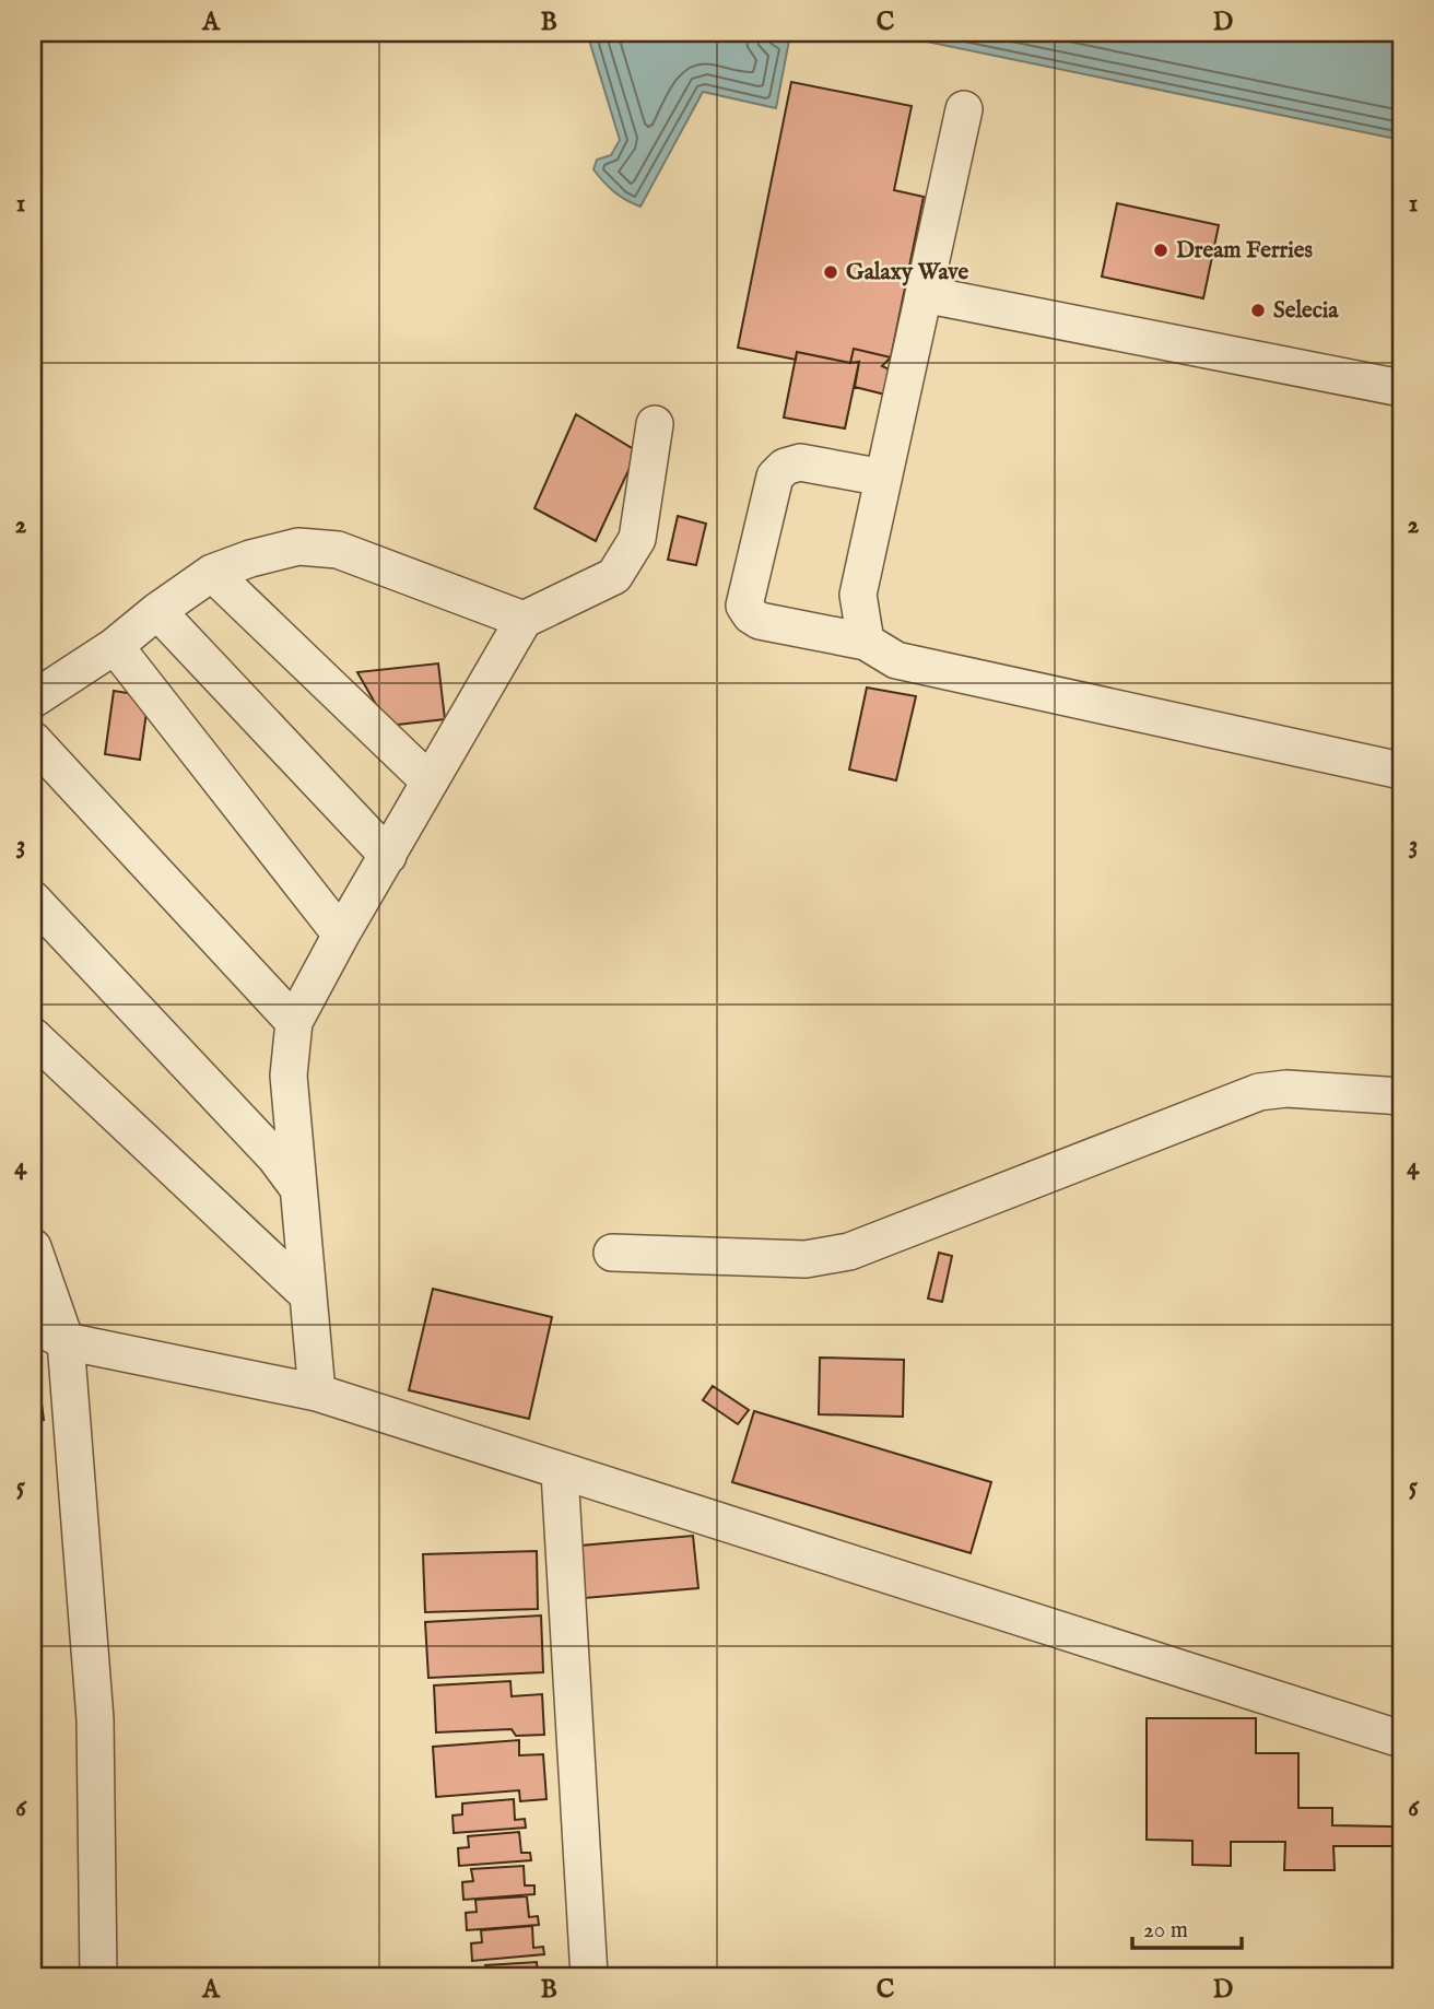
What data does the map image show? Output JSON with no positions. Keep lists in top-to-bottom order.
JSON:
{
  "places": ["Dream Ferries", "Galaxy Wave", "Selecia"],
  "scale_bar": "20 m",
  "grid": {
    "columns": [
      "A",
      "B",
      "C",
      "D"
    ],
    "rows": [
      "1",
      "2",
      "3",
      "4",
      "5",
      "6"
    ]
  }
}
